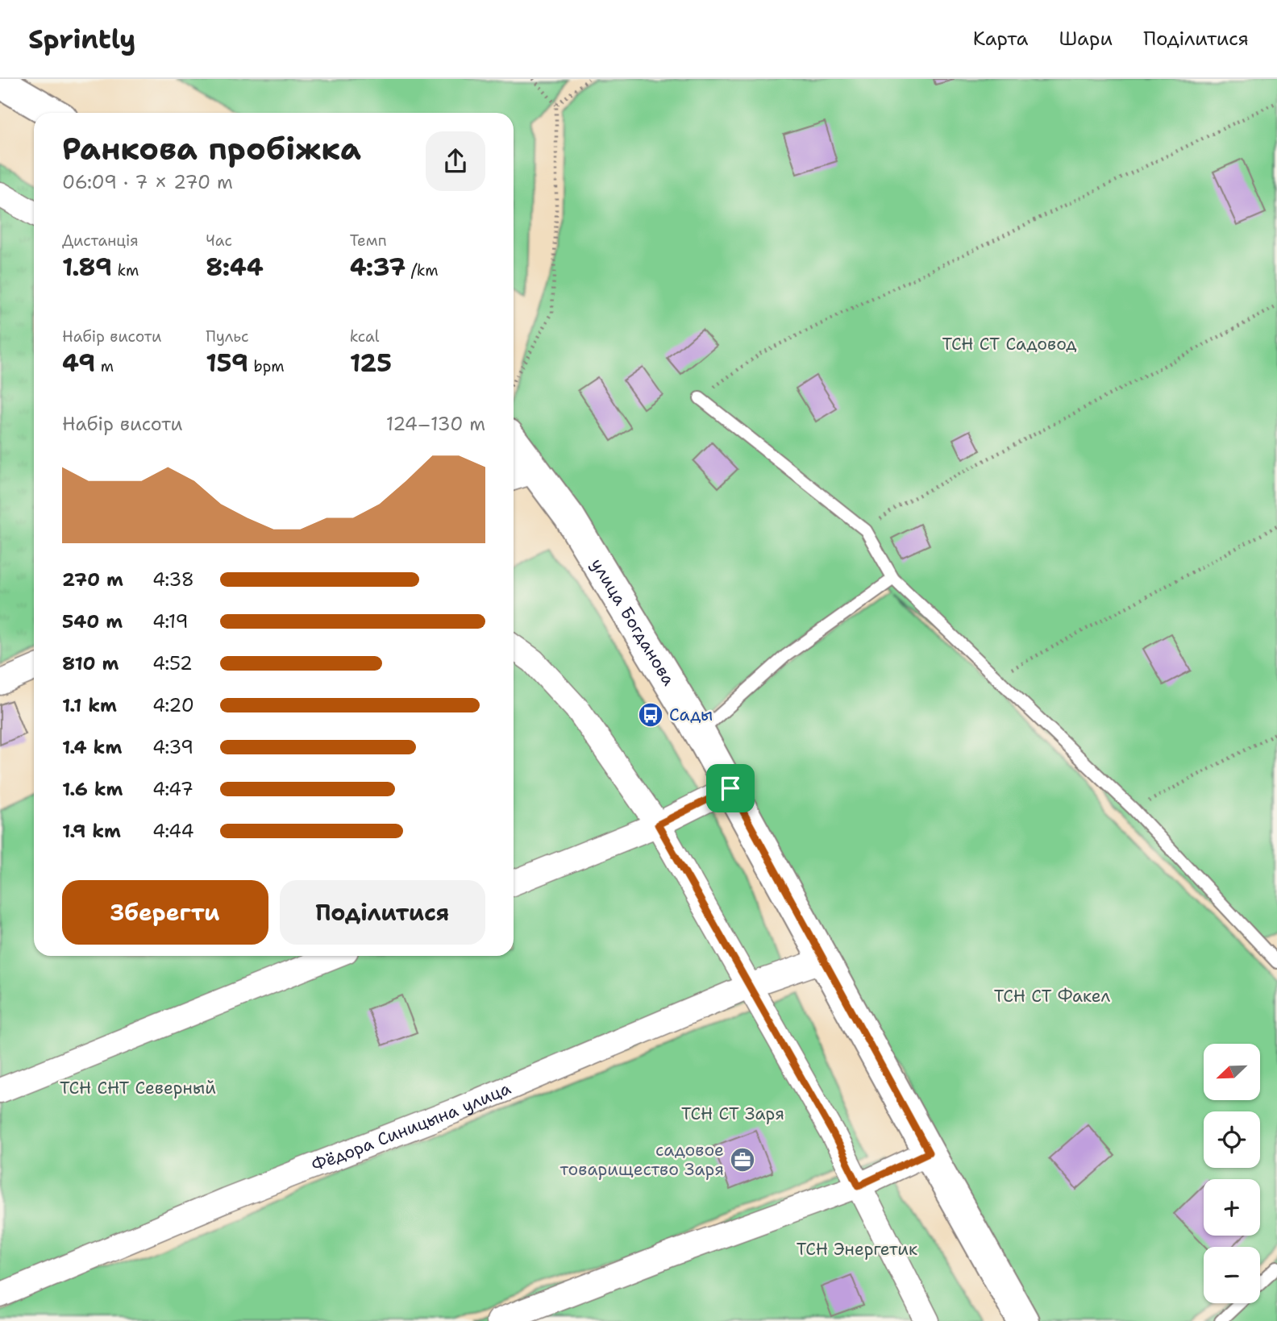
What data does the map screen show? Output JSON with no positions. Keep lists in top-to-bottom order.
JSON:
{
  "streets": {
    "main road": ["улица Богданова"],
    "street": ["Фёдора Синицына улица"]
  },
  "crossings": [
    ["улица Богданова", "Фёдора Синицына улица"]
  ],
  "parks": [
    "ТСН СТ Садовод",
    "ТСН СТ Факел",
    "ТСН СНТ Северный",
    "ТСН СТ Заря",
    "ТСН Энергетик"
  ],
  "places": {
    "bus stop": ["Сады"],
    "office": ["садовое товарищество Заря"]
  },
  "north": "bottom left",
  "page": {
    "header": "Sprintly",
    "nav": ["Карта", "Шари", "Поділитися"],
    "heading": ["Ранкова пробіжка", "06:09 · 7 × 270 m"],
    "stats": [
      ["Дистанція", "1.89 km"],
      ["Час", "8:44"],
      ["Темп", "4:37 /km"],
      ["Набір висоти", "49 m"],
      ["Пульс", "159 bpm"],
      ["kcal", "125"]
    ],
    "chart": ["Набір висоти", "124–130 m"],
    "list": [
      {
        "name": "270 m",
        "note": "4:38"
      },
      {
        "name": "540 m",
        "note": "4:19"
      },
      {
        "name": "810 m",
        "note": "4:52"
      },
      {
        "name": "1.1 km",
        "note": "4:20"
      },
      {
        "name": "1.4 km",
        "note": "4:39"
      },
      {
        "name": "1.6 km",
        "note": "4:47"
      },
      {
        "name": "1.9 km",
        "note": "4:44"
      }
    ],
    "buttons": ["Зберегти", "Поділитися"],
    "map_buttons": ["+", "−"]
  }
}
